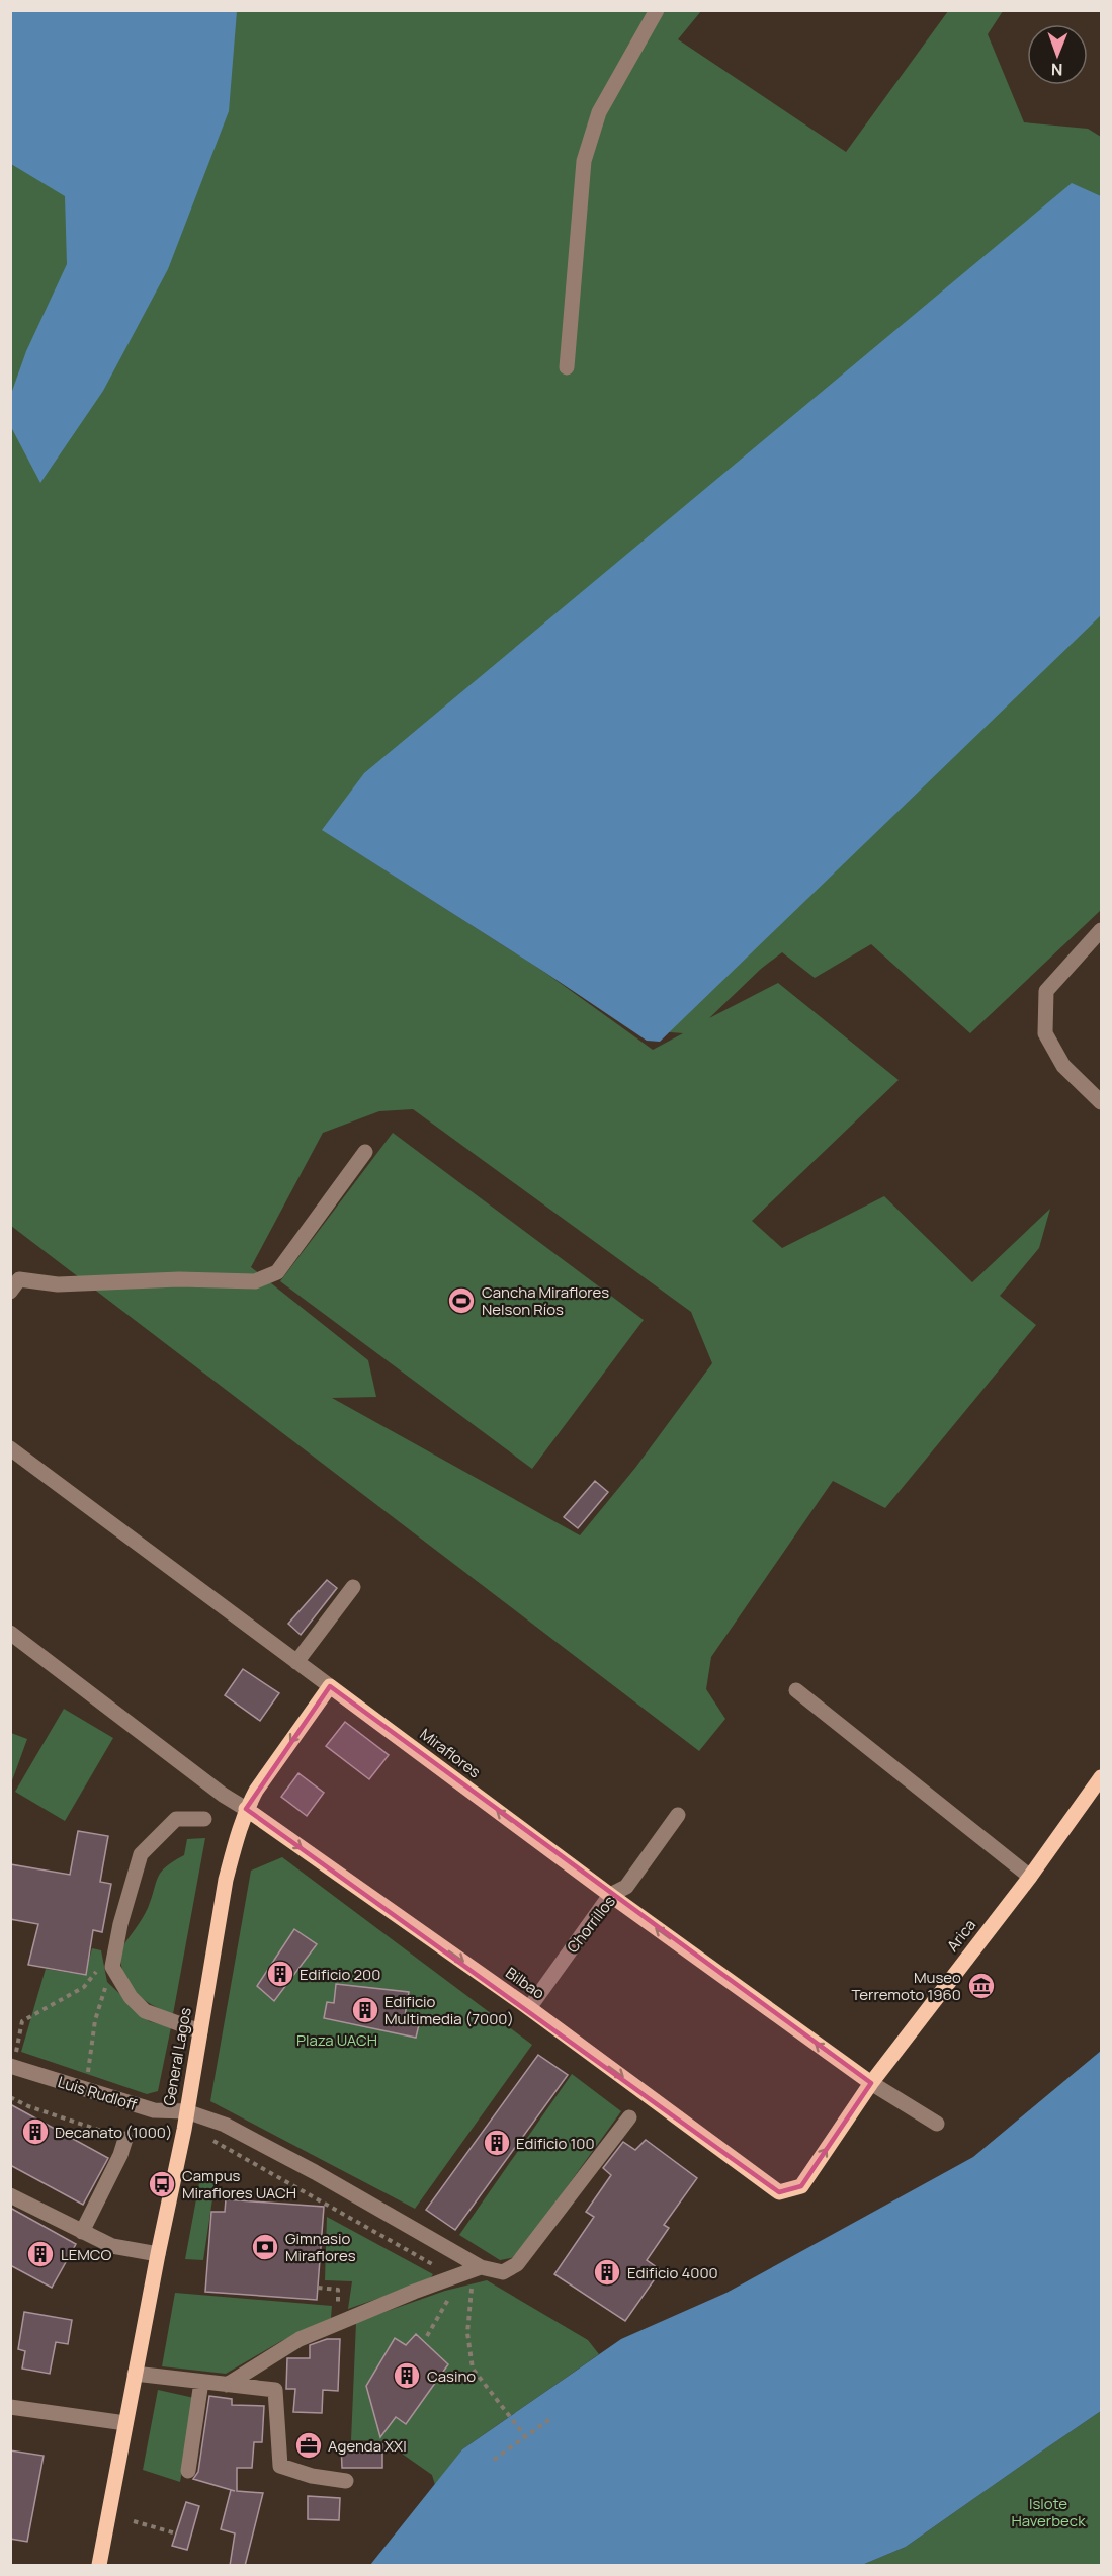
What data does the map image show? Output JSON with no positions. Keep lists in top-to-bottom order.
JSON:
{
  "streets": {
    "main road": [
      "Miraflores",
      "Arica",
      "Bilbao",
      "General Lagos"
    ],
    "street": ["Chorrillos", "Luis Rudloff"]
  },
  "crossings": [
    ["Miraflores", "Chorrillos"],
    ["Miraflores", "Arica"],
    ["Miraflores", "General Lagos"],
    ["Chorrillos", "Bilbao"],
    ["Arica", "Bilbao"],
    ["Bilbao", "General Lagos"],
    ["General Lagos", "Luis Rudloff"]
  ],
  "one_way": ["Miraflores", "Bilbao"],
  "parks": ["Plaza UACH", "Islote Haverbeck"],
  "places": {
    "sports": ["Cancha Miraflores Nelson Ríos"],
    "building": [
      "Edificio 200",
      "Edificio Multimedia (7000)",
      "Decanato (1000)",
      "Edificio 100",
      "LEMCO",
      "Edificio 4000",
      "Casino"
    ],
    "museum": ["Museo Terremoto 1960"],
    "bus stop": ["Campus Miraflores UACH"],
    "bank": ["Gimnasio Miraflores"],
    "office": ["Agenda XXI"]
  },
  "north": "bottom"
}
